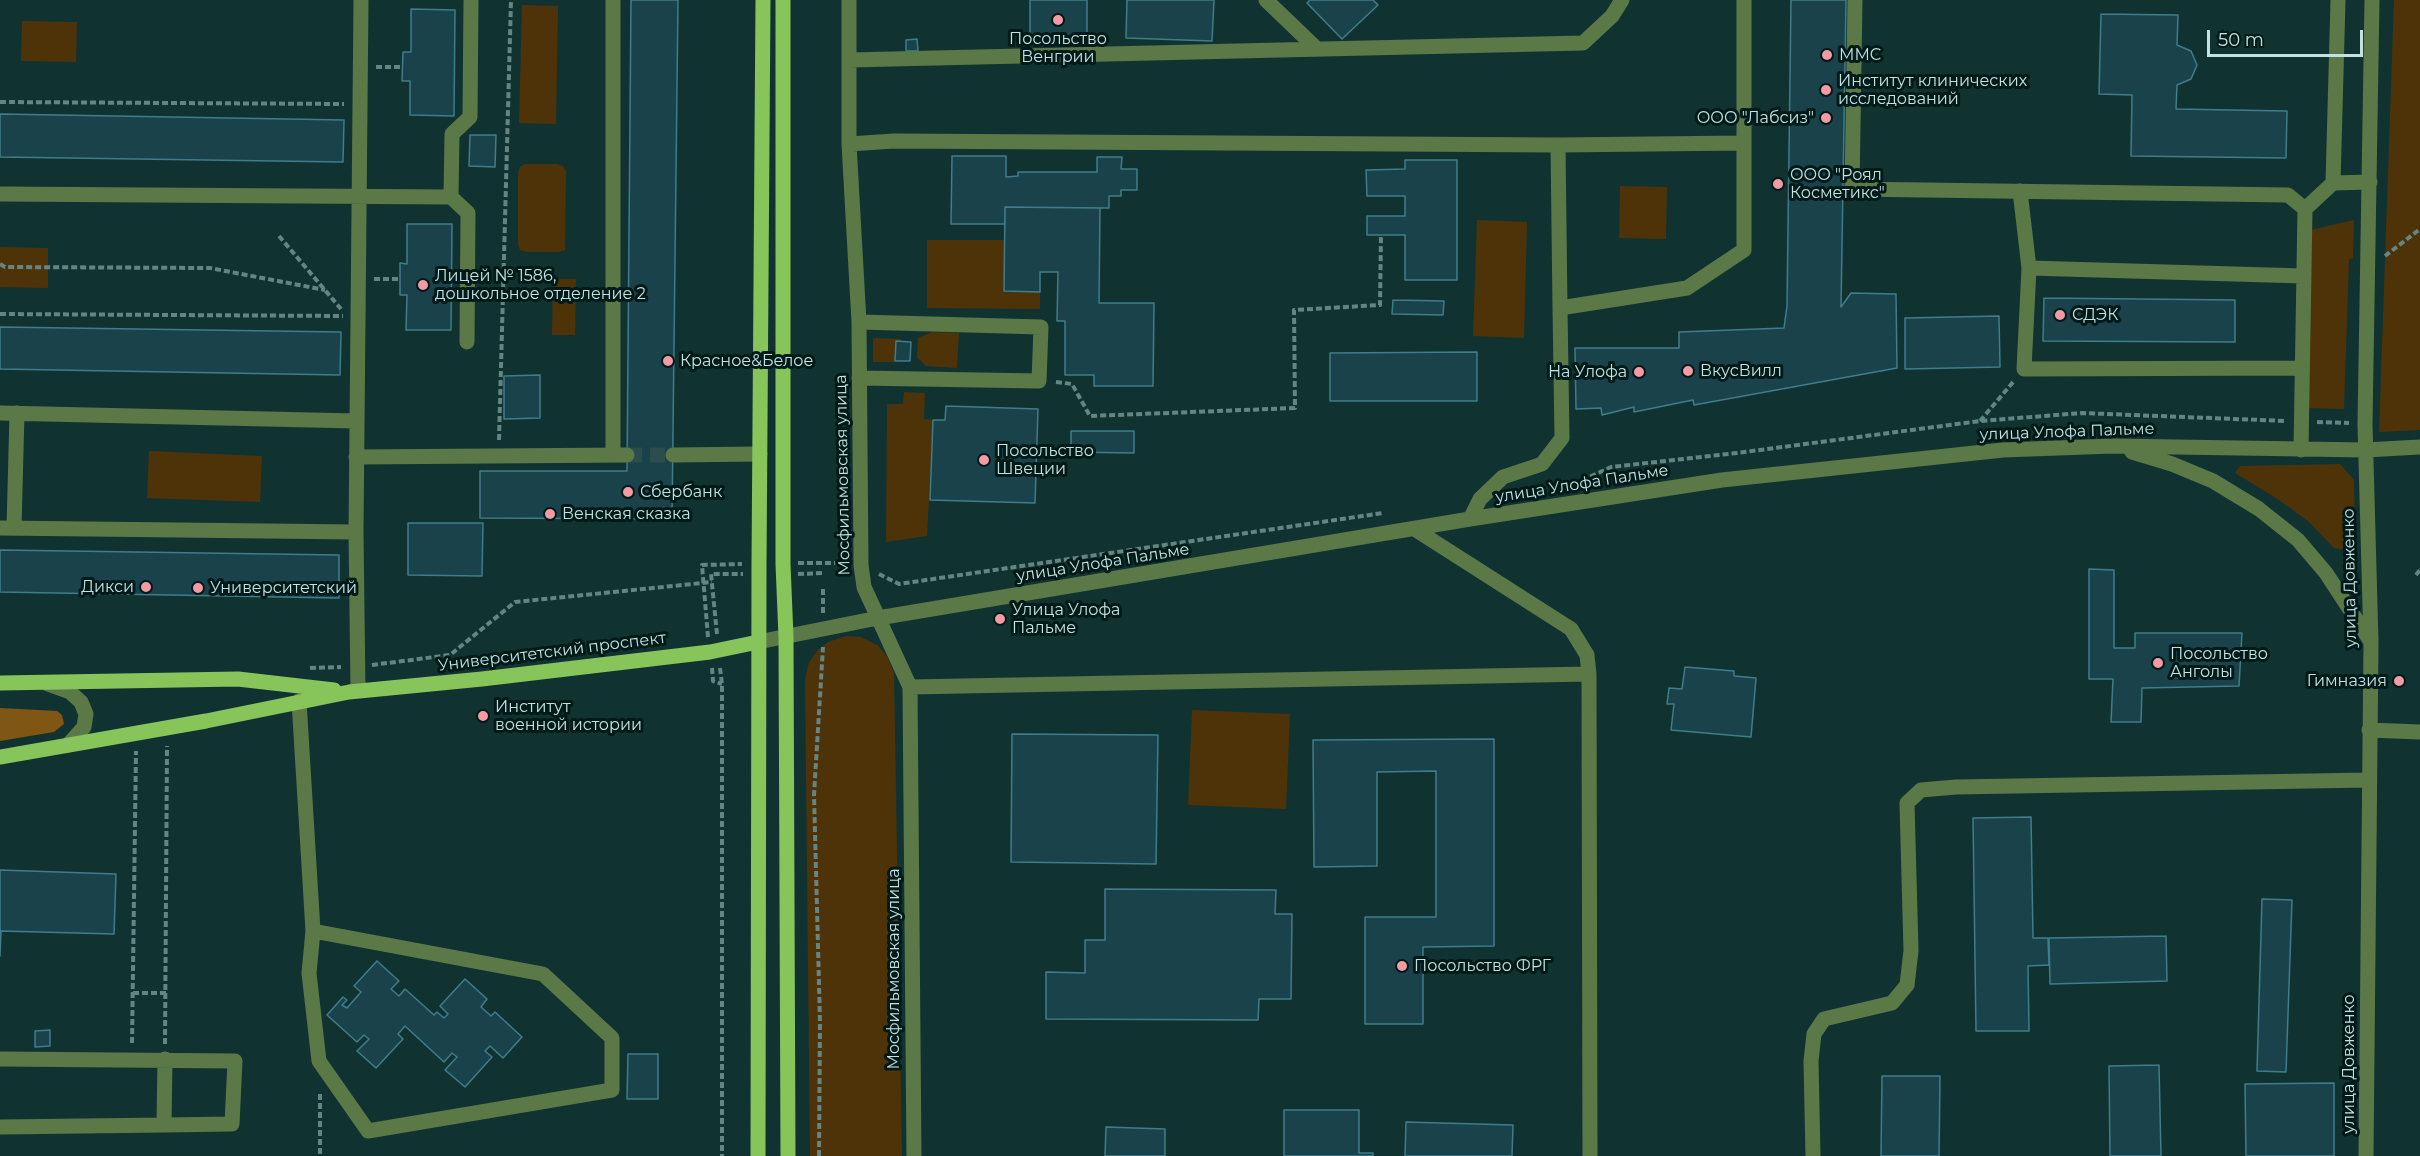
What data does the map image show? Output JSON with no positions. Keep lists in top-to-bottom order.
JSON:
{
  "streets": {
    "main road": ["Университетский проспект"],
    "street": ["улица Улофа Пальме", "Мосфильмовская улица", "улица Довженко"]
  },
  "crossings": [
    ["улица Улофа Пальме", "Мосфильмовская улица"],
    ["улица Улофа Пальме", "улица Довженко"],
    ["улица Улофа Пальме", "Университетский проспект"]
  ],
  "places": [
    "Посольство Венгрии",
    "ММС",
    "Институт клинических исследований",
    "ООО \"Лабсиз\"",
    "ООО \"Роял Косметикс\"",
    "Лицей № 1586, дошкольное отделение 2",
    "СДЭК",
    "Красное&Белое",
    "ВкусВилл",
    "На Улофа",
    "Посольство Швеции",
    "Сбербанк",
    "Венская сказка",
    "Дикси",
    "Университетский",
    "Улица Улофа Пальме",
    "Посольство Анголы",
    "Гимназия",
    "Институт военной истории",
    "Посольство ФРГ"
  ],
  "scale_bar": "50 m"
}
